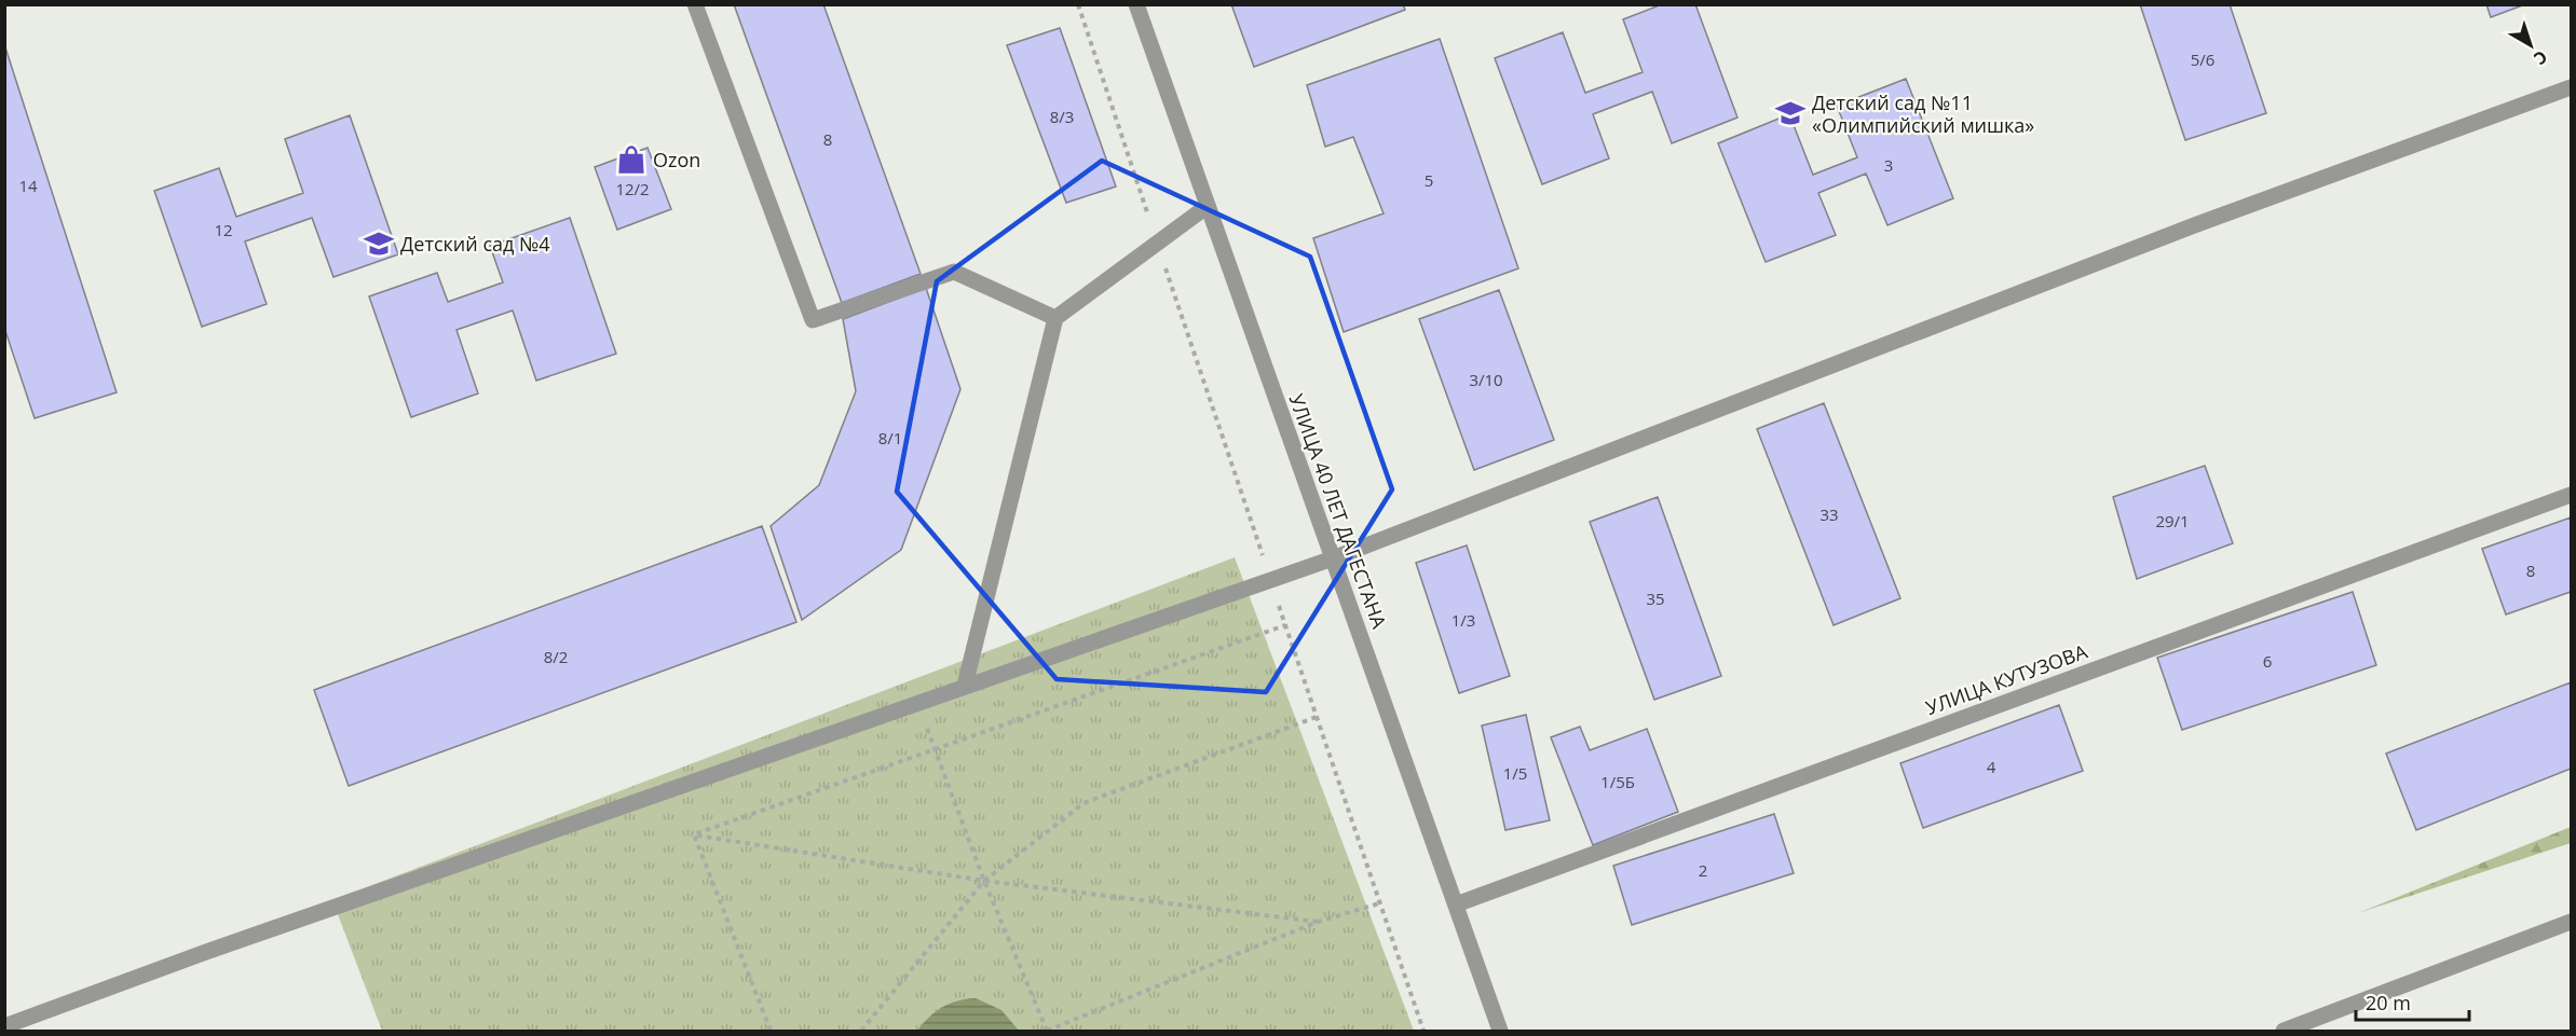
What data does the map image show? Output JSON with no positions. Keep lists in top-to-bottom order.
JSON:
{
  "streets": {
    "street": ["УЛИЦА 40 ЛЕТ ДАГЕСТАНА", "УЛИЦА КУТУЗОВА"]
  },
  "crossings": [
    ["УЛИЦА 40 ЛЕТ ДАГЕСТАНА", "УЛИЦА КУТУЗОВА"]
  ],
  "places": {
    "school or university": ["Детский сад №11 «Олимпийский мишка»", "Детский сад №4"],
    "shop": ["Ozon"]
  },
  "house_numbers": [
    "5/6",
    "8/3",
    "8",
    "3",
    "5",
    "14",
    "12/2",
    "12",
    "3/10",
    "8/1",
    "33",
    "29/1",
    "8",
    "35",
    "1/3",
    "8/2",
    "6",
    "4",
    "1/5",
    "1/5Б",
    "2"
  ],
  "scale_bar": "20 m",
  "north": "bottom right"
}
